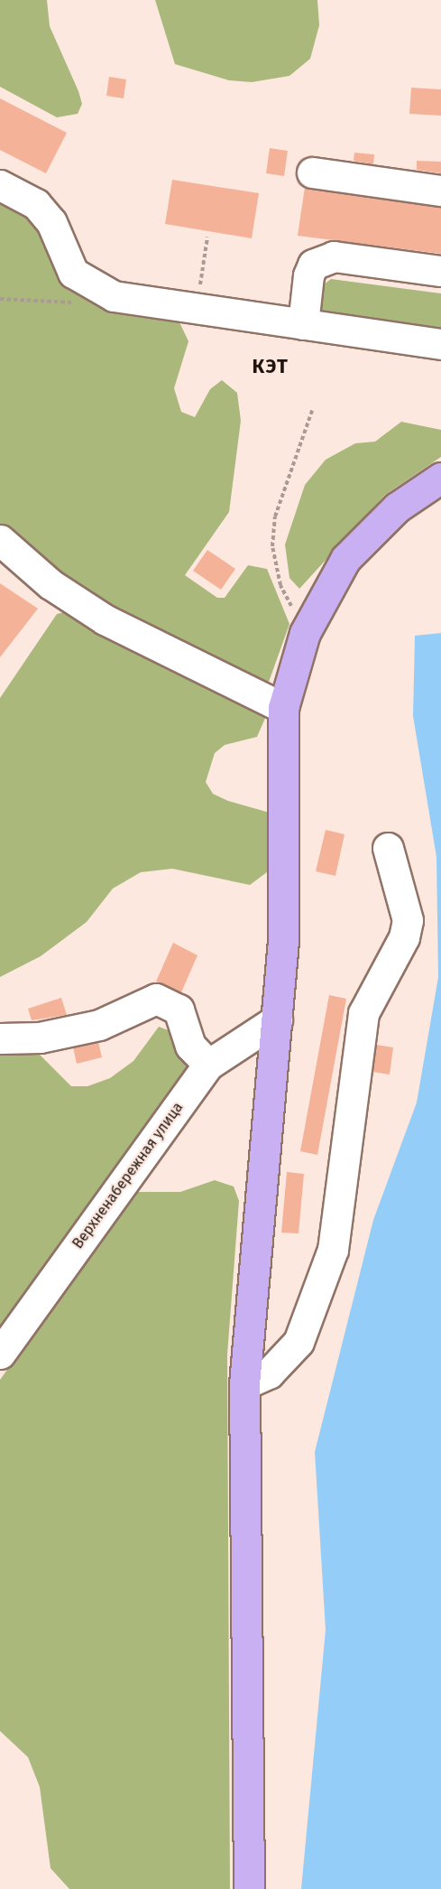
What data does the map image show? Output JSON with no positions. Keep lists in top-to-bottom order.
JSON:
{
  "streets": {
    "street": ["Верхненабережная улица"]
  },
  "districts": ["КЭТ"]
}
